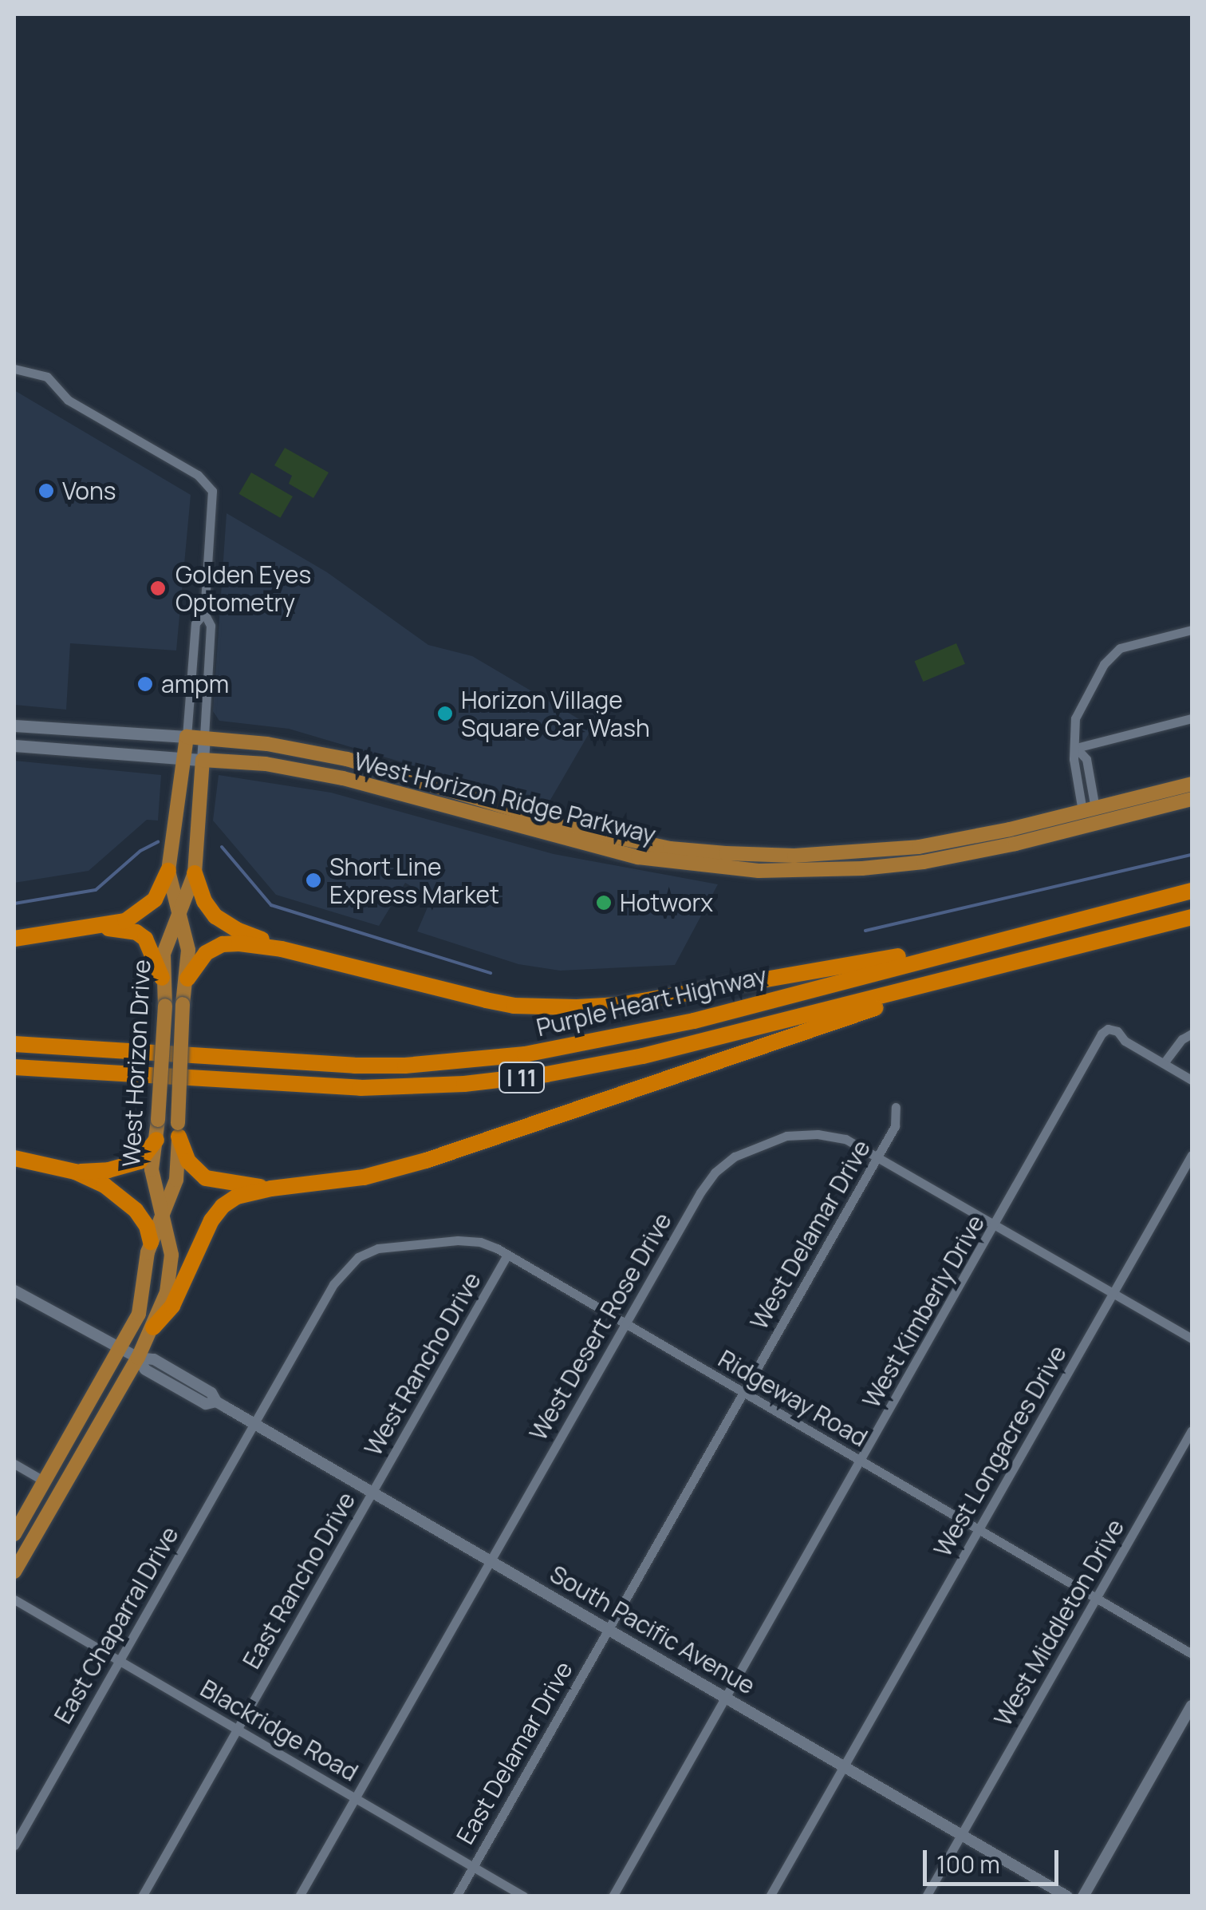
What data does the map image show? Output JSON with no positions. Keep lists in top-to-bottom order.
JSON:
{
  "streets": {
    "highway": ["Purple Heart Highway", "I 11"],
    "main road": ["West Horizon Ridge Parkway", "West Horizon Drive"],
    "street": [
      "West Delamar Drive",
      "West Kimberly Drive",
      "West Desert Rose Drive",
      "West Rancho Drive",
      "Ridgeway Road",
      "West Longacres Drive",
      "East Rancho Drive",
      "West Middleton Drive",
      "East Chaparral Drive",
      "South Pacific Avenue",
      "Blackridge Road",
      "East Delamar Drive"
    ]
  },
  "crossings": [
    ["West Horizon Ridge Parkway", "West Horizon Drive"],
    ["West Horizon Drive", "South Pacific Avenue"],
    ["West Delamar Drive", "West Desert Rose Drive"],
    ["West Delamar Drive", "Ridgeway Road"],
    ["West Delamar Drive", "South Pacific Avenue"],
    ["West Delamar Drive", "East Delamar Drive"],
    ["West Kimberly Drive", "West Desert Rose Drive"],
    ["West Kimberly Drive", "Ridgeway Road"],
    ["West Kimberly Drive", "South Pacific Avenue"],
    ["West Desert Rose Drive", "Ridgeway Road"],
    ["West Desert Rose Drive", "West Longacres Drive"],
    ["West Desert Rose Drive", "South Pacific Avenue"],
    ["West Desert Rose Drive", "Blackridge Road"],
    ["West Rancho Drive", "Ridgeway Road"],
    ["West Rancho Drive", "East Rancho Drive"],
    ["West Rancho Drive", "South Pacific Avenue"],
    ["Ridgeway Road", "West Longacres Drive"],
    ["Ridgeway Road", "West Middleton Drive"],
    ["Ridgeway Road", "East Chaparral Drive"],
    ["West Longacres Drive", "South Pacific Avenue"],
    ["East Rancho Drive", "South Pacific Avenue"],
    ["East Rancho Drive", "Blackridge Road"],
    ["West Middleton Drive", "South Pacific Avenue"],
    ["East Chaparral Drive", "South Pacific Avenue"],
    ["East Chaparral Drive", "Blackridge Road"],
    ["South Pacific Avenue", "East Delamar Drive"],
    ["Blackridge Road", "East Delamar Drive"]
  ],
  "places": [
    "Vons",
    "Golden Eyes Optometry",
    "ampm",
    "Horizon Village Square Car Wash",
    "Short Line Express Market",
    "Hotworx"
  ],
  "scale_bar": "100 m"
}
